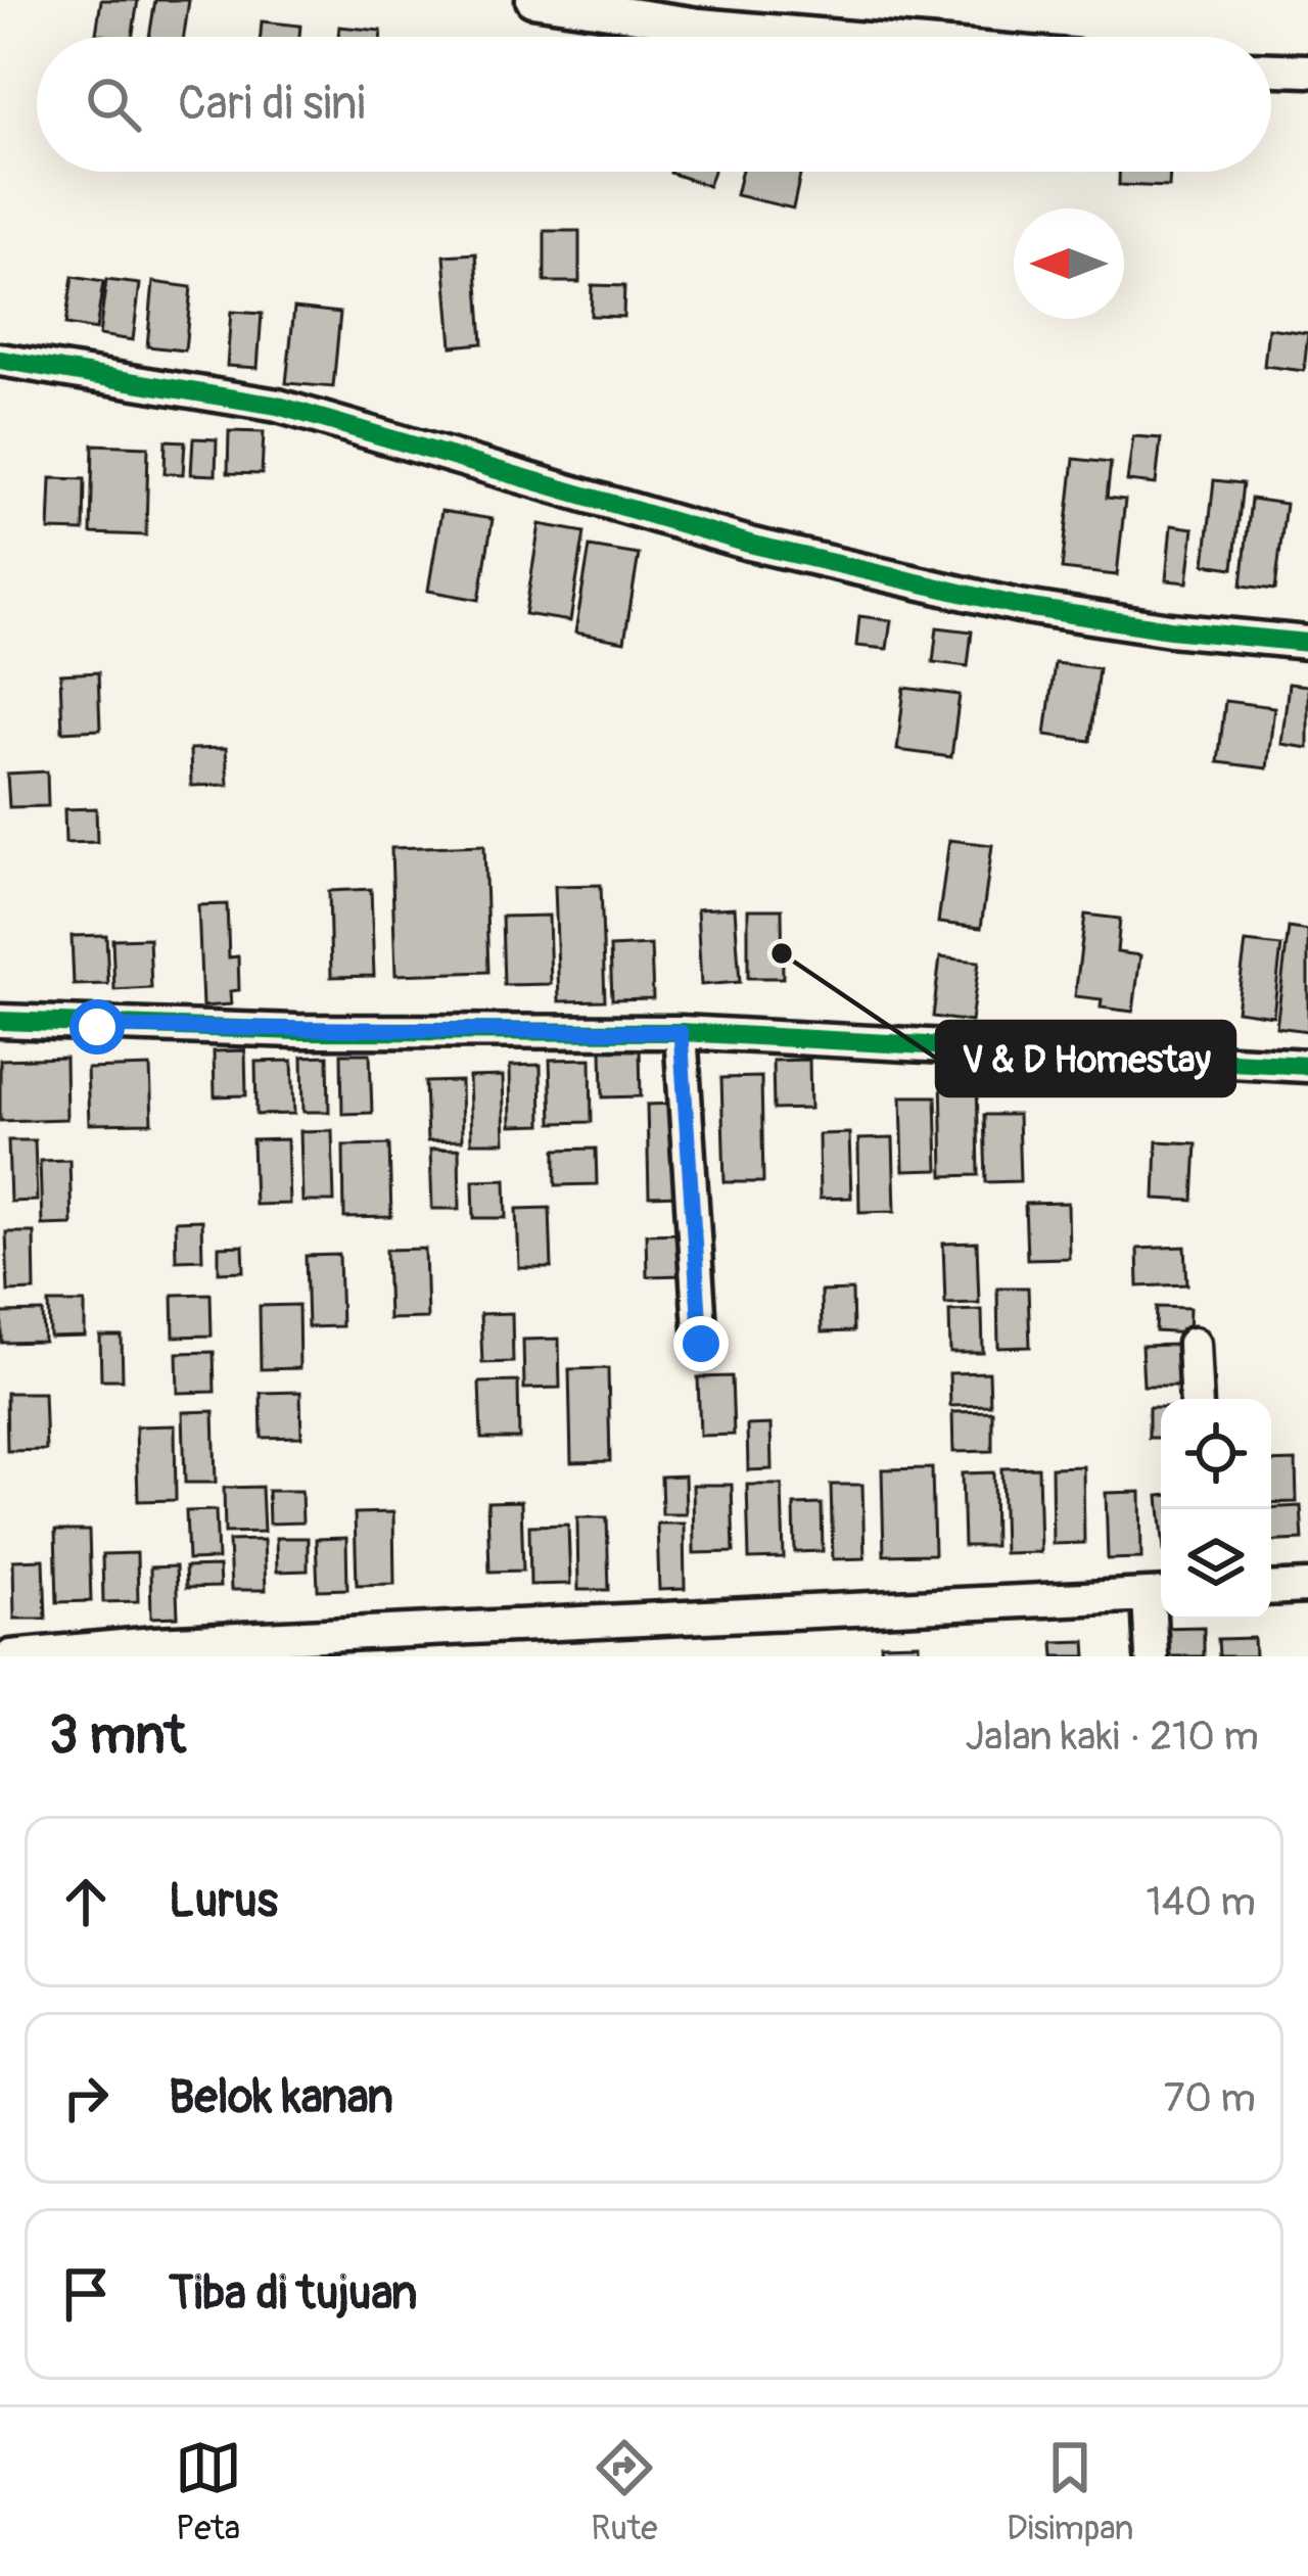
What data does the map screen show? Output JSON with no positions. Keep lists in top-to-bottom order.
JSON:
{
  "places": ["V & D Homestay"],
  "north": "left",
  "page": {
    "search": "Cari di sini",
    "heading": ["3 mnt", "Jalan kaki · 210 m"],
    "list": [
      ["Lurus", "140 m"],
      ["Belok kanan", "70 m"],
      "Tiba di tujuan"
    ],
    "nav": ["Peta", "Rute", "Disimpan"]
  }
}
